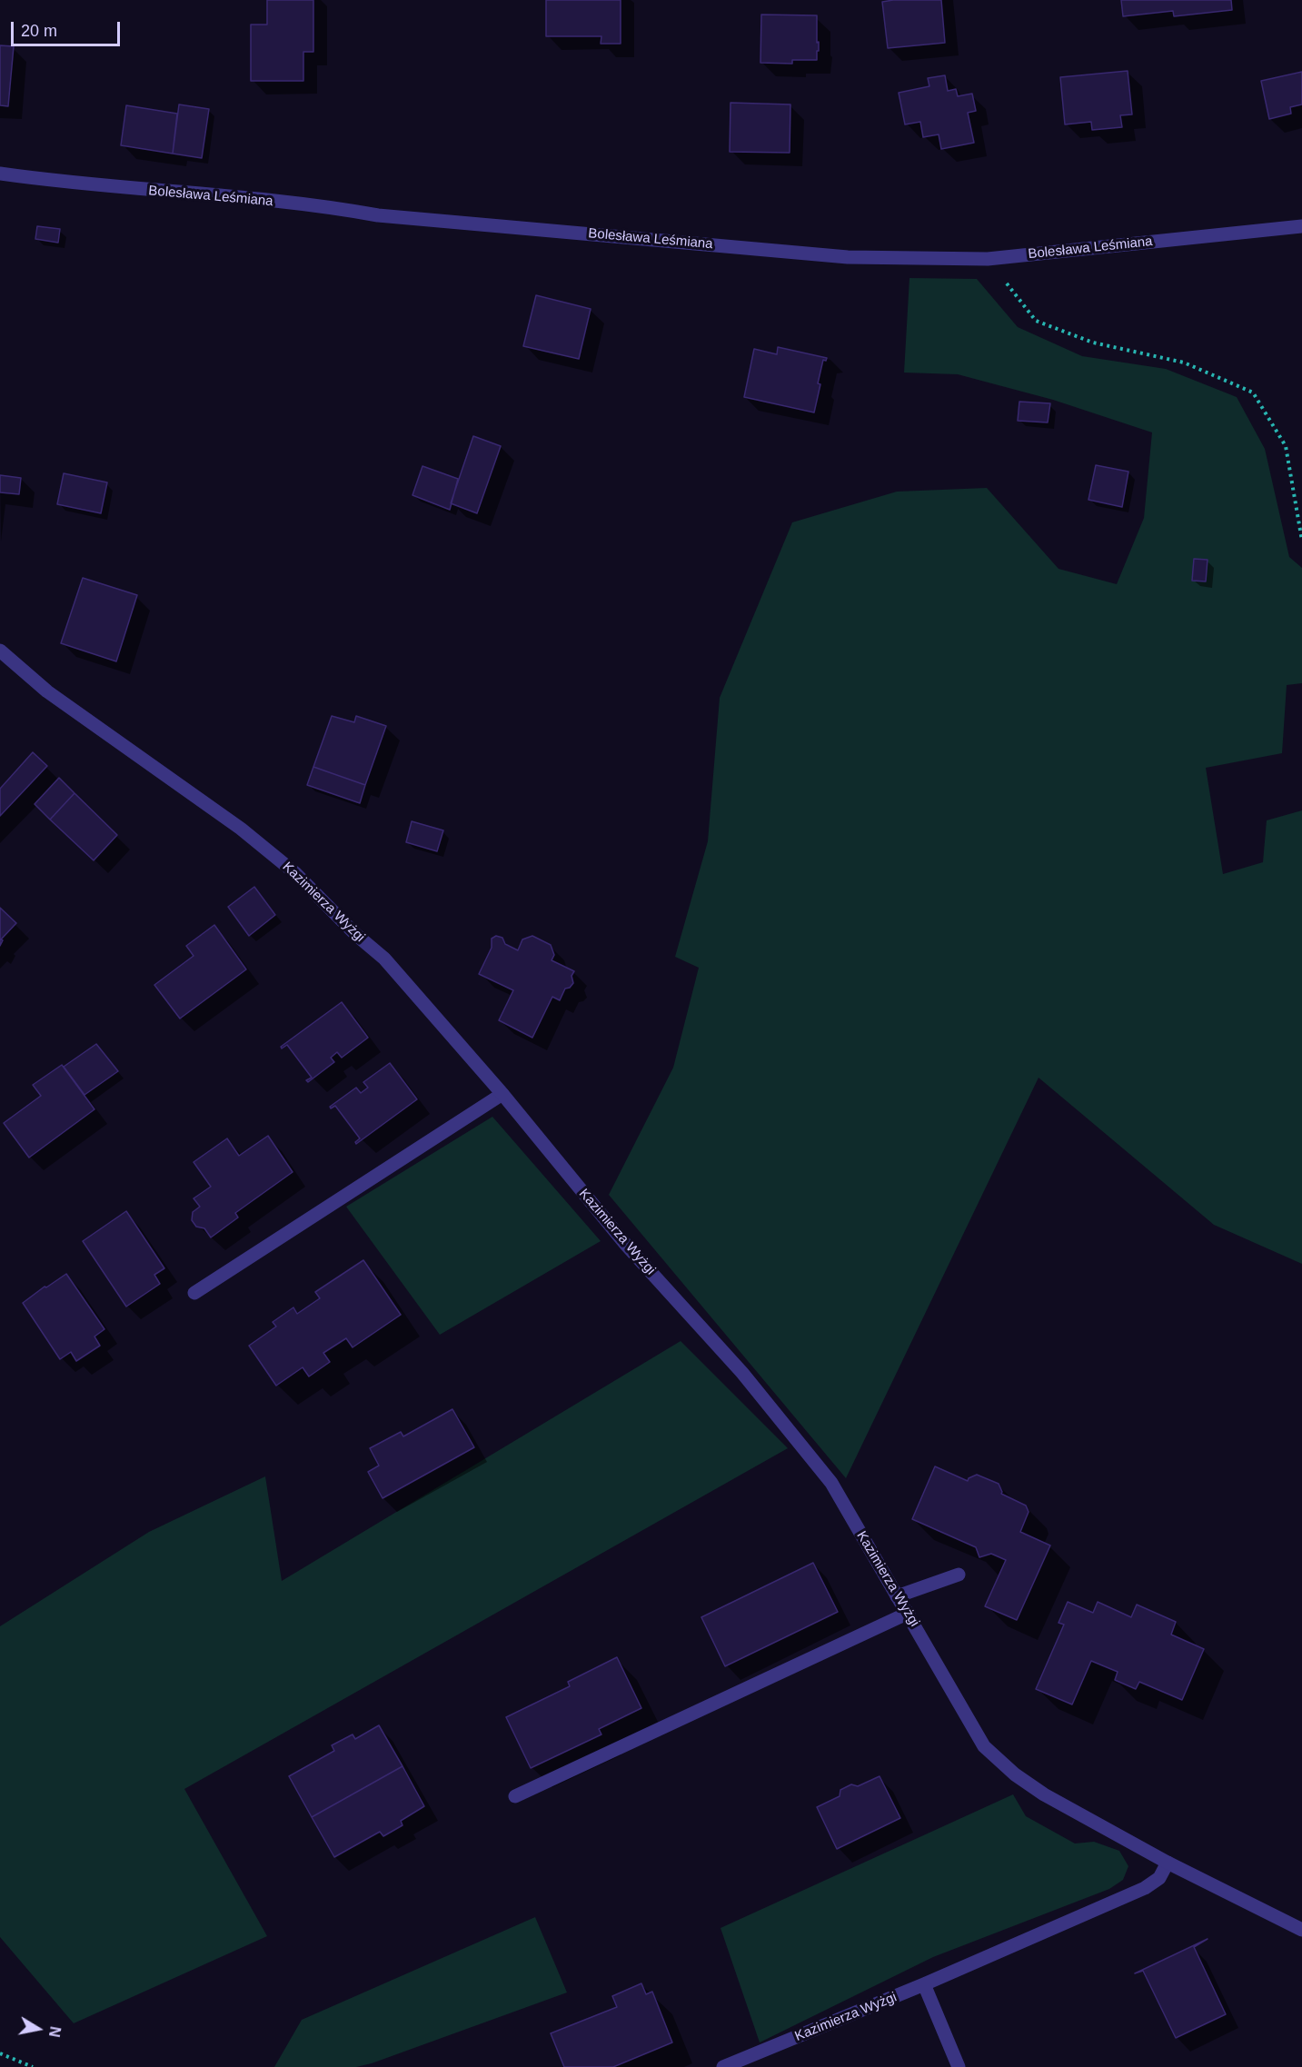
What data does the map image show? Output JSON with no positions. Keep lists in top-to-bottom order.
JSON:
{
  "streets": {
    "street": ["Bolesława Leśmiana", "Kazimierza Wyżgi"]
  },
  "scale_bar": "20 m",
  "north": "right"
}
